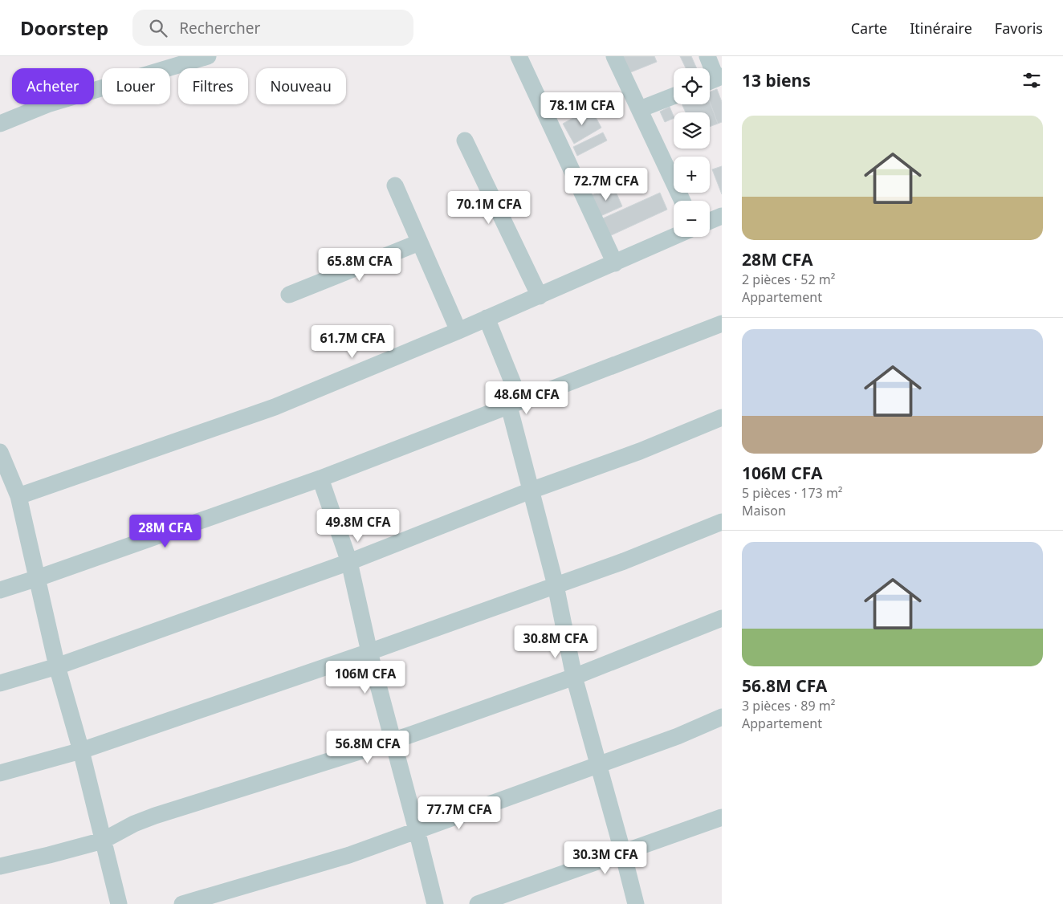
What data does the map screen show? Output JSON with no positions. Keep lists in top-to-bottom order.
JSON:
{
  "page": {
    "header": "Doorstep",
    "search": "Rechercher",
    "nav": ["Carte", "Itinéraire", "Favoris"],
    "heading": "13 biens",
    "map_buttons": ["+", "−"],
    "chip": [
      "Acheter",
      "Louer",
      "Filtres",
      "Nouveau"
    ],
    "price": [
      "78.1M CFA",
      "72.7M CFA",
      "70.1M CFA",
      "65.8M CFA",
      "61.7M CFA",
      "48.6M CFA",
      "49.8M CFA",
      "28M CFA",
      "30.8M CFA",
      "106M CFA",
      "56.8M CFA",
      "77.7M CFA",
      "30.3M CFA"
    ],
    "list": [
      {
        "name": "28M CFA",
        "note": "2 pièces · 52 m² · Appartement"
      },
      {
        "name": "106M CFA",
        "note": "5 pièces · 173 m² · Maison"
      },
      {
        "name": "56.8M CFA",
        "note": "3 pièces · 89 m² · Appartement"
      }
    ]
  }
}
